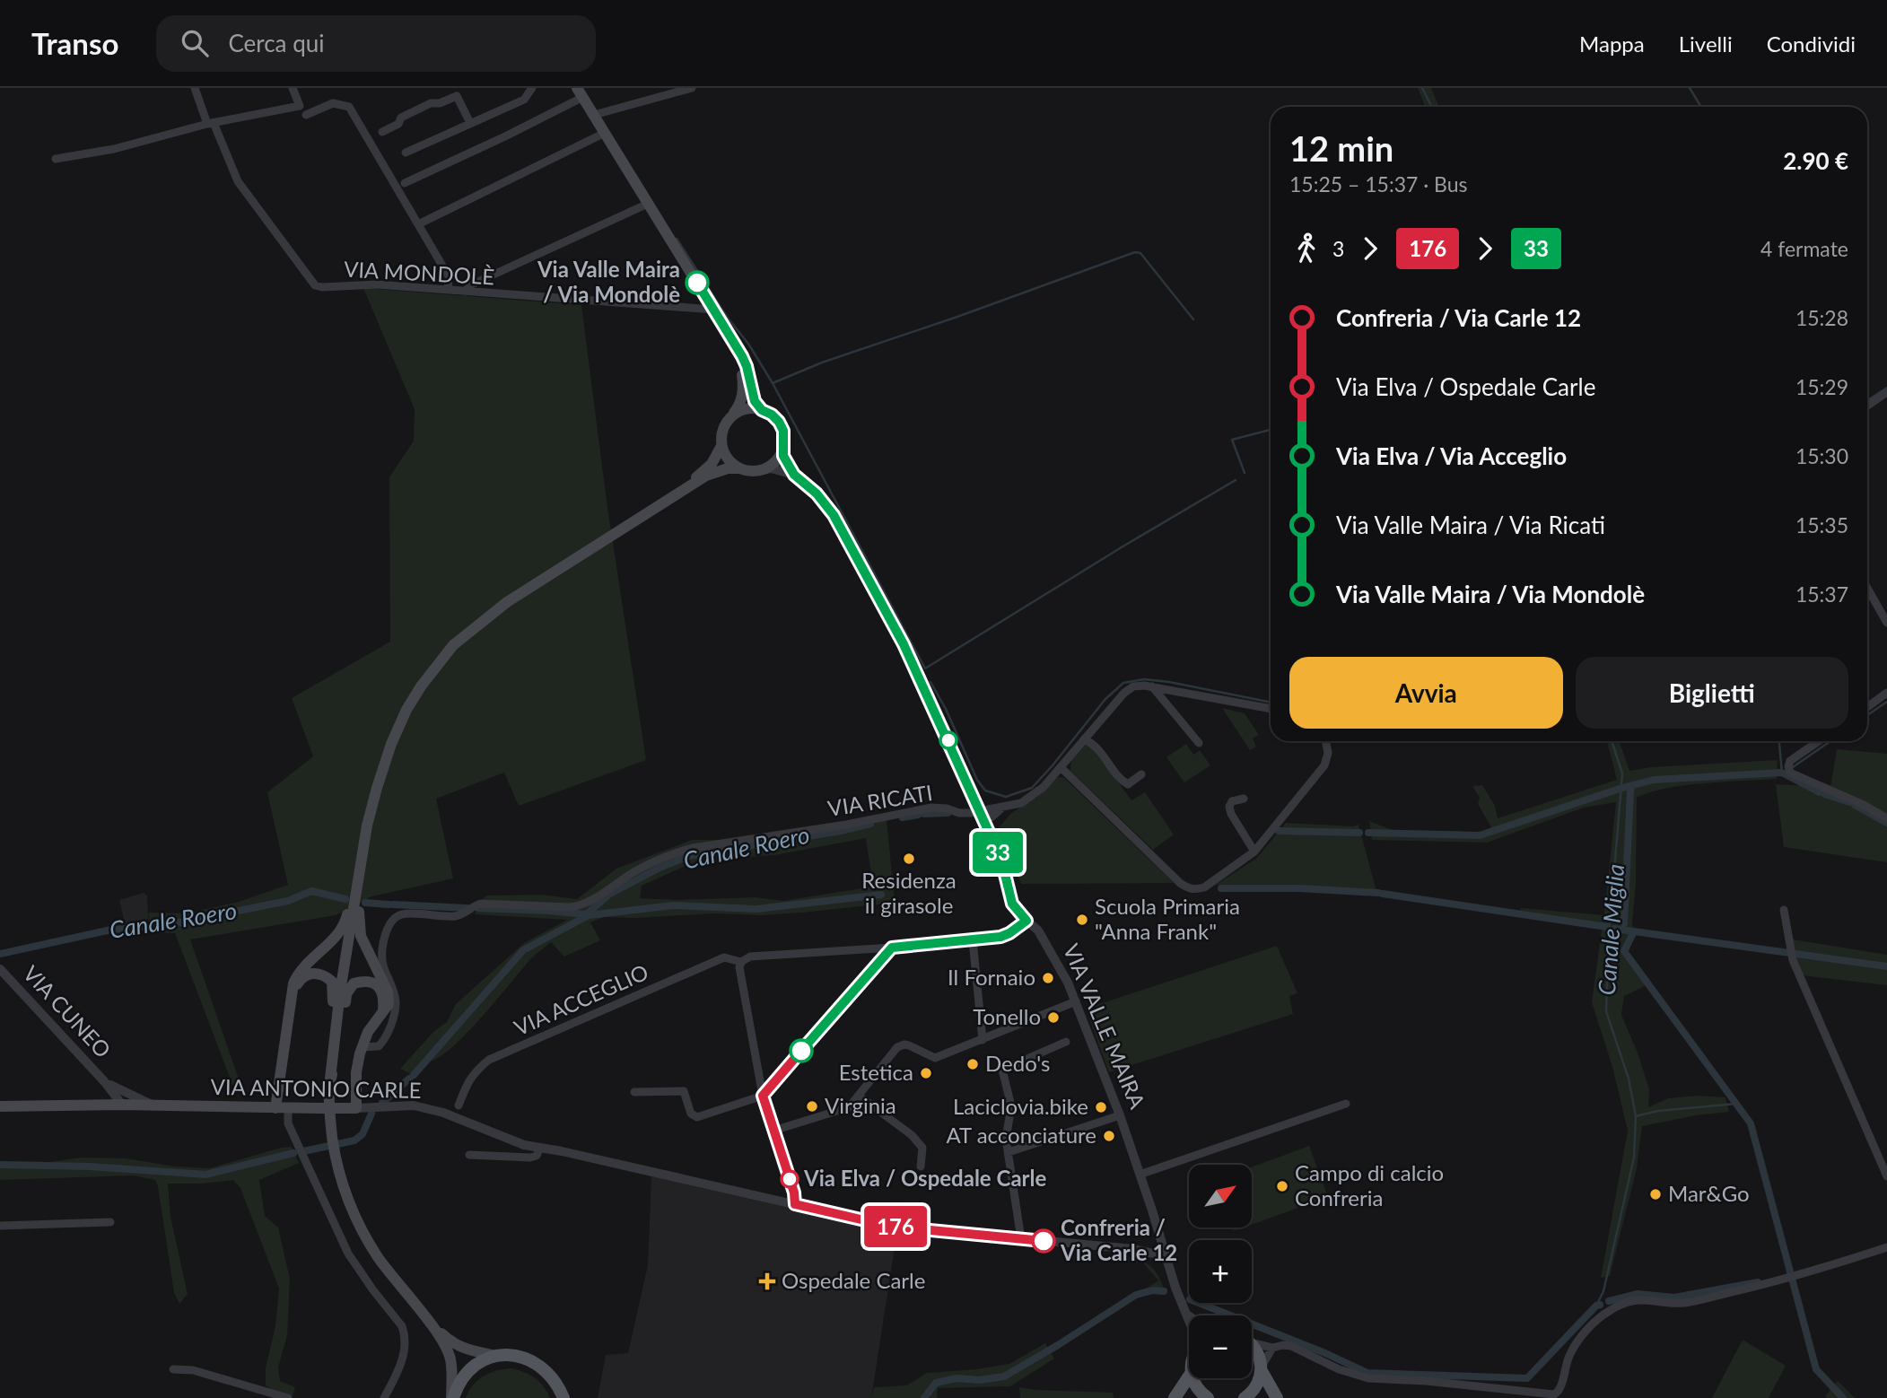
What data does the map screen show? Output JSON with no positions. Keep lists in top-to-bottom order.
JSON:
{
  "streets": {
    "main road": ["VIA ANTONIO CARLE"],
    "street": [
      "VIA MONDOLÈ",
      "VIA RICATI",
      "VIA ACCEGLIO",
      "VIA CUNEO",
      "VIA VALLE MAIRA"
    ]
  },
  "crossings": [
    ["VIA RICATI", "VIA VALLE MAIRA"],
    ["VIA CUNEO", "VIA ANTONIO CARLE"],
    ["VIA VALLE MAIRA", "VIA ANTONIO CARLE"]
  ],
  "water": ["Canale Roero", "Canale Miglia"],
  "places": {
    "other": [
      "Via Valle Maira / Via Mondolè",
      "Residenza il girasole",
      "Scuola Primaria \"Anna Frank\"",
      "Il Fornaio",
      "Tonello",
      "Dedo's",
      "Estetica",
      "Virginia",
      "Laciclovia.bike",
      "AT acconciature",
      "Via Elva / Ospedale Carle",
      "Campo di calcio Confreria",
      "Mar&Go",
      "Confreria / Via Carle 12"
    ],
    "health": ["Ospedale Carle"]
  },
  "lines": ["bus line 33", "bus line 176"],
  "north": "top right",
  "page": {
    "header": "Transo",
    "search": "Cerca qui",
    "nav": ["Mappa", "Livelli", "Condividi"],
    "on_map": ["176", "33"],
    "heading": ["12 min", "15:25 – 15:37 · Bus", "2.90 €"],
    "legs": [
      "3",
      "176",
      "33",
      "4 fermate"
    ],
    "list": [
      {
        "name": "Confreria / Via Carle 12",
        "value": "15:28"
      },
      {
        "name": "Via Elva / Ospedale Carle",
        "value": "15:29"
      },
      {
        "name": "Via Elva / Via Acceglio",
        "value": "15:30"
      },
      {
        "name": "Via Valle Maira / Via Ricati",
        "value": "15:35"
      },
      {
        "name": "Via Valle Maira / Via Mondolè",
        "value": "15:37"
      }
    ],
    "buttons": ["Avvia", "Biglietti"],
    "map_buttons": ["+", "−"]
  }
}
